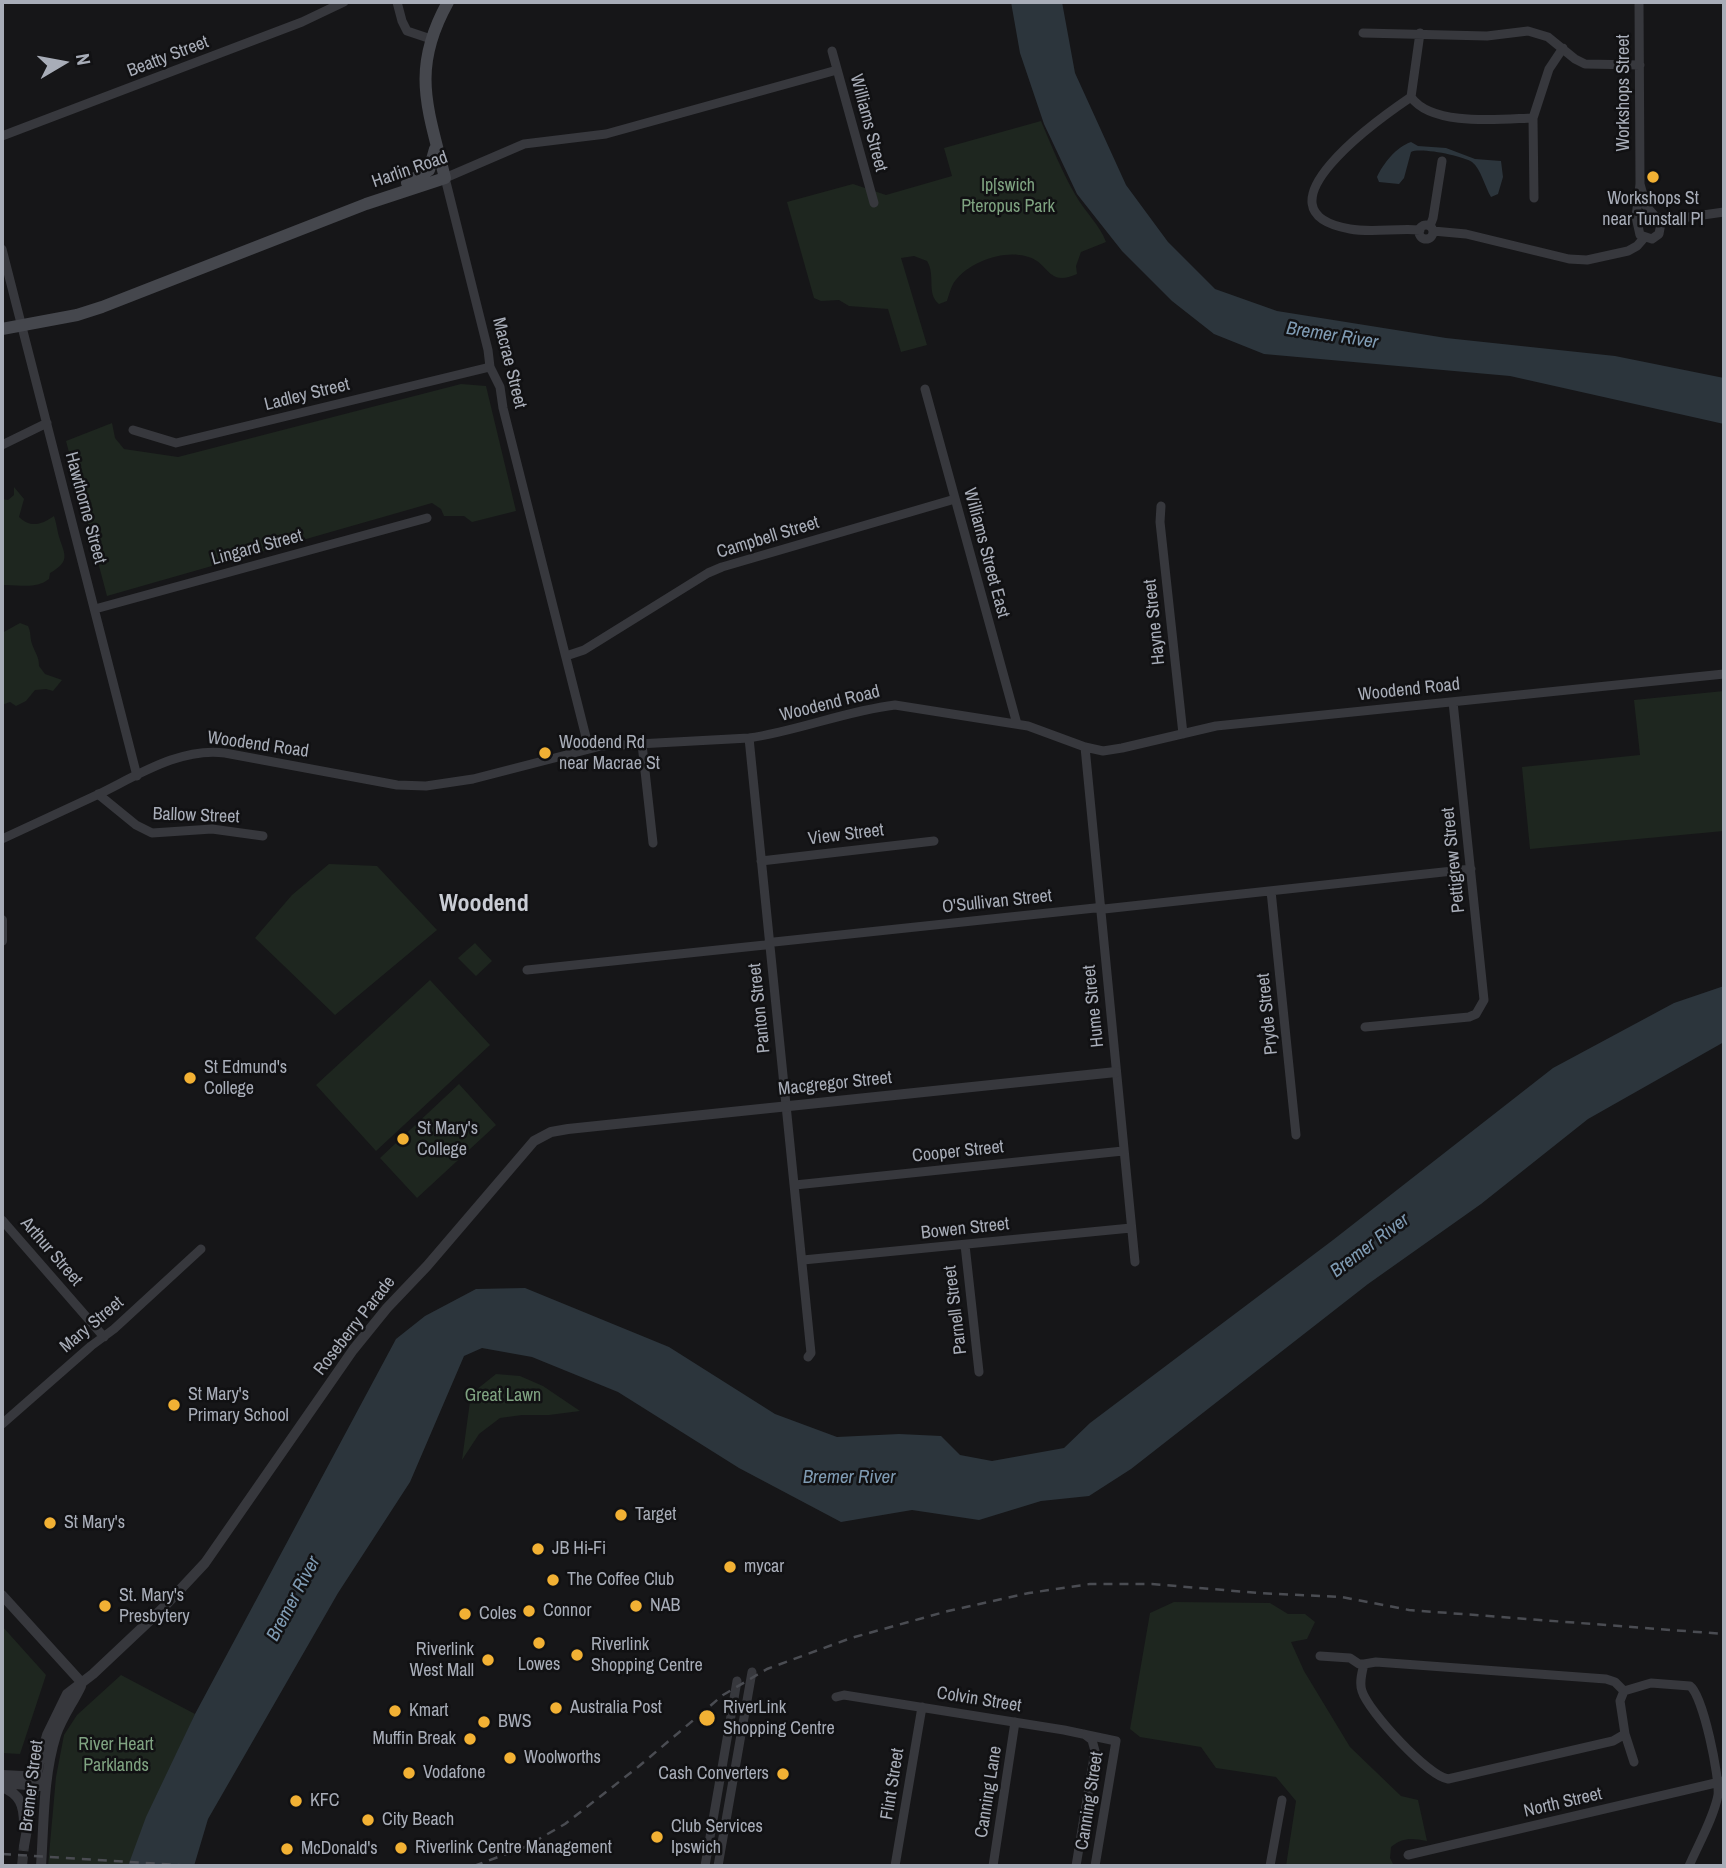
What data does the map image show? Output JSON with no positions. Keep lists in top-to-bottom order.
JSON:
{
  "streets": {
    "main road": ["Harlin Road", "Macrae Street"],
    "street": [
      "Beatty Street",
      "Workshops Street",
      "Williams Street",
      "Ladley Street",
      "Hawthorne Street",
      "Campbell Street",
      "Lingard Street",
      "Williams Street East",
      "Hayne Street",
      "Woodend Road",
      "Ballow Street",
      "View Street",
      "Pettigrew Street",
      "O'Sullivan Street",
      "Hume Street",
      "Panton Street",
      "Pryde Street",
      "Macgregor Street",
      "Cooper Street",
      "Bowen Street",
      "Arthur Street",
      "Parnell Street",
      "Mary Street",
      "Roseberry Parade",
      "Colvin Street",
      "Flint Street",
      "Bremer Street",
      "Canning Lane",
      "Canning Street",
      "North Street"
    ]
  },
  "crossings": [
    ["Williams Street", "Harlin Road"],
    ["Harlin Road", "Macrae Street"],
    ["Harlin Road", "Hawthorne Street"],
    ["Macrae Street", "Ladley Street"],
    ["Macrae Street", "Campbell Street"],
    ["Macrae Street", "Woodend Road"],
    ["Hawthorne Street", "Lingard Street"],
    ["Hawthorne Street", "Woodend Road"],
    ["Campbell Street", "Williams Street East"],
    ["Williams Street East", "Woodend Road"],
    ["Hayne Street", "Woodend Road"],
    ["Woodend Road", "Ballow Street"],
    ["Woodend Road", "Pettigrew Street"],
    ["Woodend Road", "Hume Street"],
    ["Woodend Road", "Panton Street"],
    ["View Street", "Panton Street"],
    ["Pettigrew Street", "O'Sullivan Street"],
    ["O'Sullivan Street", "Hume Street"],
    ["O'Sullivan Street", "Panton Street"],
    ["O'Sullivan Street", "Pryde Street"],
    ["Hume Street", "Macgregor Street"],
    ["Hume Street", "Cooper Street"],
    ["Hume Street", "Bowen Street"],
    ["Panton Street", "Macgregor Street"],
    ["Panton Street", "Cooper Street"],
    ["Panton Street", "Bowen Street"],
    ["Macgregor Street", "Roseberry Parade"],
    ["Bowen Street", "Parnell Street"],
    ["Arthur Street", "Mary Street"],
    ["Roseberry Parade", "Bremer Street"],
    ["Colvin Street", "Flint Street"],
    ["Colvin Street", "Canning Lane"],
    ["Colvin Street", "Canning Street"]
  ],
  "districts": ["Woodend"],
  "water": ["Bremer River"],
  "parks": ["Ip[swich Pteropus Park", "Great Lawn", "River Heart Parklands"],
  "places": [
    "Workshops St near Tunstall Pl",
    "Woodend Rd near Macrae St",
    "St Edmund's College",
    "St Mary's College",
    "St Mary's Primary School",
    "Target",
    "St Mary's",
    "JB Hi-Fi",
    "mycar",
    "The Coffee Club",
    "St. Mary's Presbytery",
    "NAB",
    "Connor",
    "Coles",
    "Lowes",
    "Riverlink Shopping Centre",
    "Riverlink West Mall",
    "Australia Post",
    "Kmart",
    "RiverLink Shopping Centre",
    "BWS",
    "Muffin Break",
    "Woolworths",
    "Vodafone",
    "Cash Converters",
    "KFC",
    "City Beach",
    "Club Services Ipswich",
    "Riverlink Centre Management",
    "McDonald's"
  ],
  "north": "right"
}
